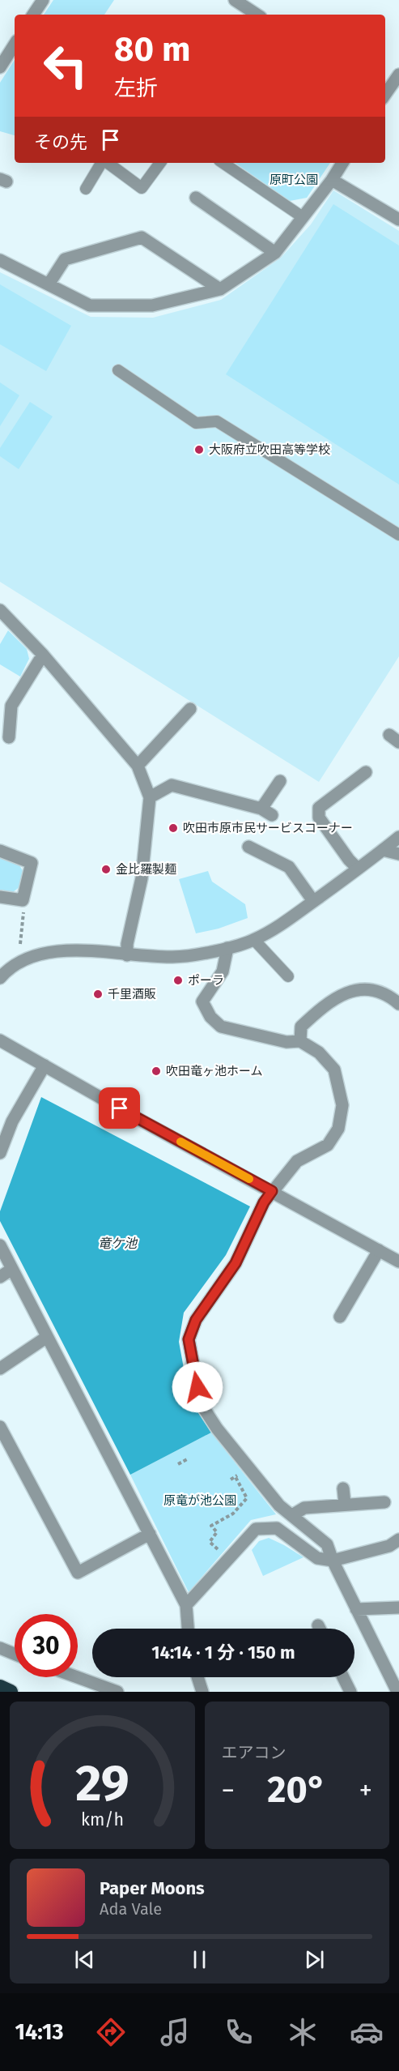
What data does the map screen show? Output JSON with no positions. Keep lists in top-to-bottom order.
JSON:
{
  "water": ["竜ケ池"],
  "parks": ["原町公園", "原竜が池公園"],
  "places": [
    "大阪府立吹田高等学校",
    "吹田市原市民サービスコーナー",
    "金比羅製麺",
    "ポーラ",
    "千里酒販",
    "吹田竜ヶ池ホーム"
  ],
  "page": {
    "turn": ["80 m", "左折"],
    "then": "その先",
    "limit": "30",
    "trip": "14:14 · 1 分 · 150 m",
    "tile": "エアコン",
    "heat": ["−", "20°", "+"],
    "song": ["Paper Moons", "Ada Vale"],
    "tabs": "14:13",
    "gauge": ["29", "km/h"]
  }
}
